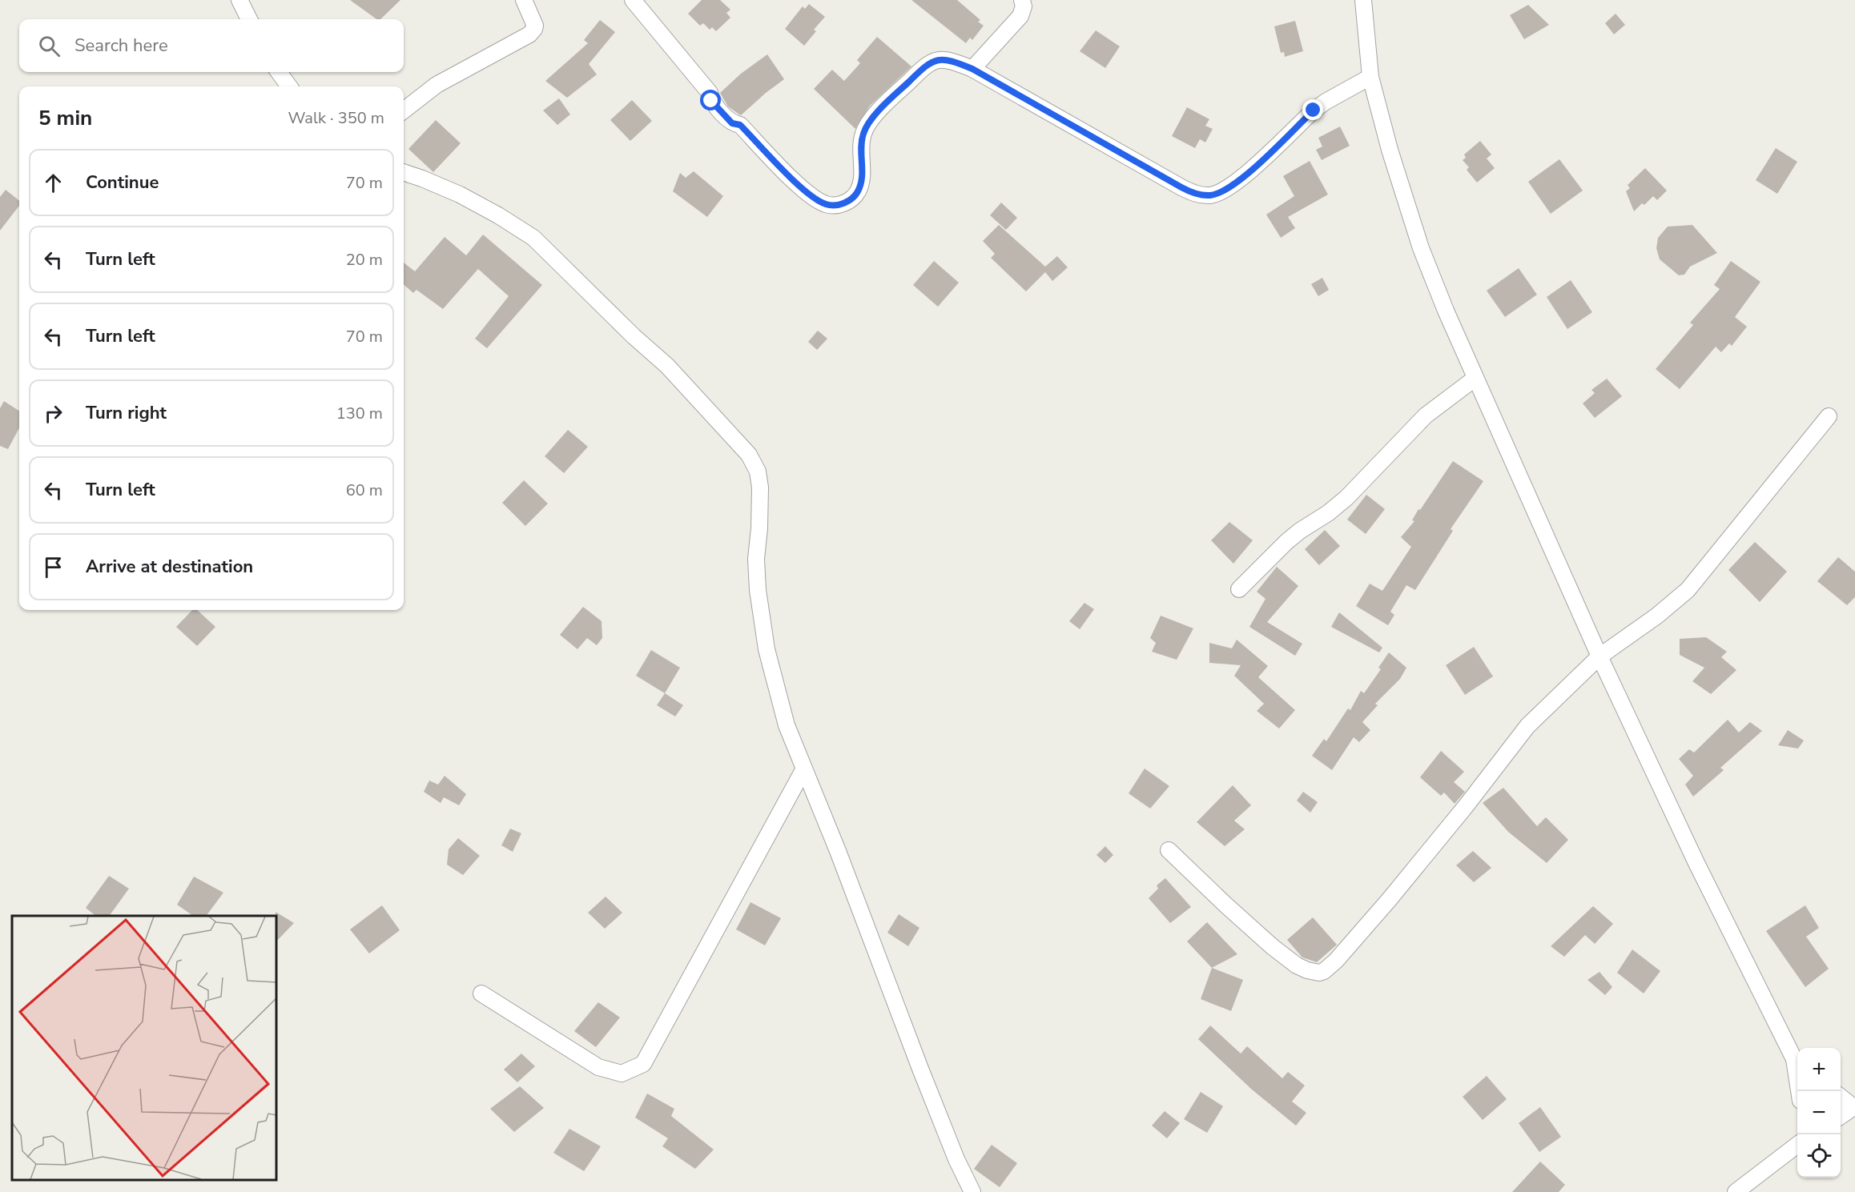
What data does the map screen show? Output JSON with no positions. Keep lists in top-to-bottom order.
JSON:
{
  "page": {
    "search": "Search here",
    "heading": ["5 min", "Walk · 350 m"],
    "list": [
      ["Continue", "70 m"],
      ["Turn left", "20 m"],
      ["Turn left", "70 m"],
      ["Turn right", "130 m"],
      ["Turn left", "60 m"],
      "Arrive at destination"
    ],
    "map_buttons": ["+", "−"]
  }
}
